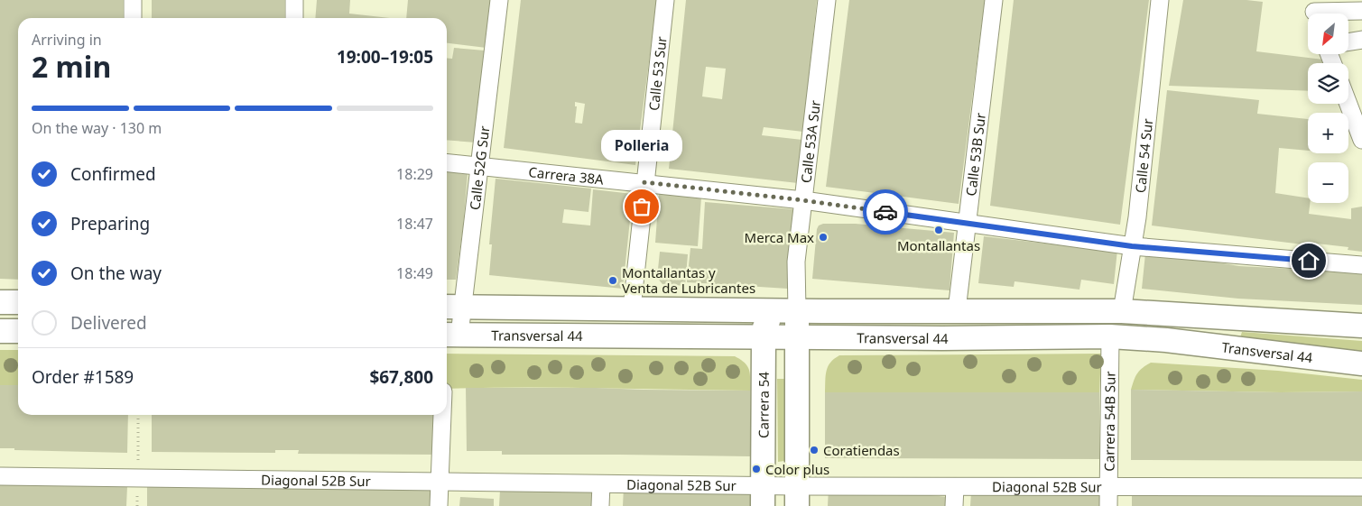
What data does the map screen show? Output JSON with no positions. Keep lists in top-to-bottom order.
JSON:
{
  "streets": {
    "street": [
      "Calle 53 Sur",
      "Calle 53A Sur",
      "Calle 53B Sur",
      "Calle 54 Sur",
      "Calle 52G Sur",
      "Carrera 38A",
      "Transversal 44",
      "Carrera 54",
      "Carrera 54B Sur",
      "Diagonal 52B Sur"
    ]
  },
  "crossings": [
    ["Calle 53 Sur", "Carrera 38A"],
    ["Calle 53 Sur", "Transversal 44"],
    ["Calle 53A Sur", "Carrera 38A"],
    ["Calle 53A Sur", "Transversal 44"],
    ["Calle 53A Sur", "Carrera 54"],
    ["Calle 53B Sur", "Carrera 38A"],
    ["Calle 53B Sur", "Transversal 44"],
    ["Calle 54 Sur", "Carrera 38A"],
    ["Calle 54 Sur", "Transversal 44"],
    ["Calle 52G Sur", "Carrera 38A"],
    ["Calle 52G Sur", "Transversal 44"],
    ["Transversal 44", "Carrera 54"],
    ["Transversal 44", "Carrera 54B Sur"],
    ["Carrera 54", "Diagonal 52B Sur"],
    ["Carrera 54B Sur", "Diagonal 52B Sur"]
  ],
  "places": [
    "Polleria",
    "Montallantas",
    "Merca Max",
    "Montallantas y Venta de Lubricantes",
    "Coratiendas",
    "Color plus"
  ],
  "north": "bottom left",
  "page": {
    "map_buttons": ["+", "−"],
    "heading": ["2 min", "Arriving in", "19:00–19:05"],
    "panel": ["Order #1589", "$67,800"],
    "bar": "On the way · 130 m",
    "bubble": "Polleria",
    "list": [
      ["Confirmed", "18:29"],
      ["Preparing", "18:47"],
      ["On the way", "18:49"],
      "Delivered"
    ]
  }
}
